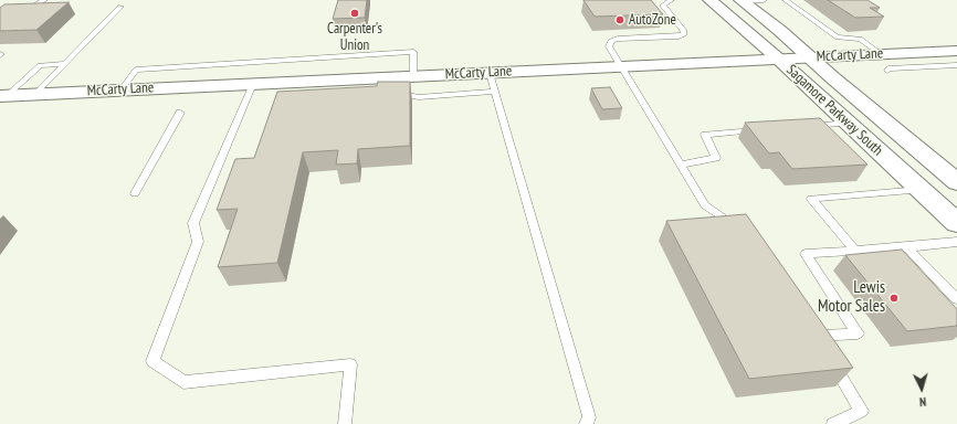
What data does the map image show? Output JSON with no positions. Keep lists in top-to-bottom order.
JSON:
{
  "streets": {
    "main road": ["McCarty Lane", "Sagamore Parkway South"]
  },
  "crossings": [
    ["McCarty Lane", "Sagamore Parkway South"]
  ],
  "places": ["Carpenter's Union", "AutoZone", "Lewis Motor Sales"],
  "north": "bottom"
}
